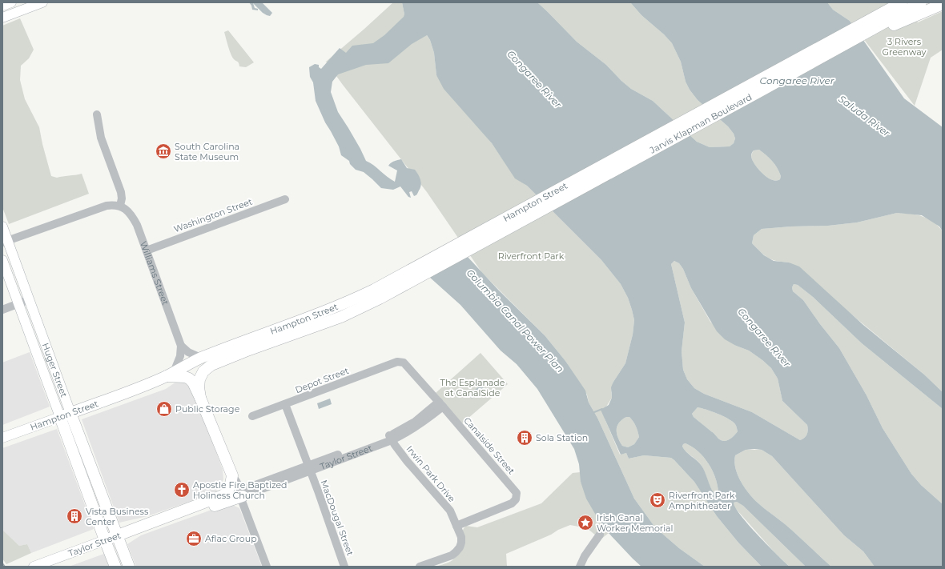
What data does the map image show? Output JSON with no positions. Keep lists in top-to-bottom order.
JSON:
{
  "streets": {
    "highway": [
      "Jarvis Klapman Boulevard",
      "Hampton Street",
      "Huger Street",
      "Taylor Street"
    ],
    "street": [
      "Washington Street",
      "Williams Street",
      "Depot Street",
      "Canalside Street",
      "Irwin Park Drive",
      "MacDougal Street"
    ]
  },
  "crossings": [
    ["Jarvis Klapman Boulevard", "Hampton Street"],
    ["Hampton Street", "Williams Street"],
    ["Hampton Street", "Huger Street"],
    ["Washington Street", "Williams Street"],
    ["Huger Street", "Taylor Street"],
    ["Depot Street", "Canalside Street"],
    ["Depot Street", "MacDougal Street"],
    ["Canalside Street", "Taylor Street"],
    ["Canalside Street", "Irwin Park Drive"],
    ["Taylor Street", "Irwin Park Drive"],
    ["Taylor Street", "MacDougal Street"]
  ],
  "water": ["Congaree River", "Saluda River", "Columbia Canal Power Plan"],
  "parks": ["3 Rivers Greenway", "Riverfront Park", "The Esplanade at CanalSide"],
  "places": {
    "museum": ["South Carolina State Museum"],
    "shop": ["Public Storage"],
    "building": ["Sola Station", "Vista Business Center"],
    "church": ["Apostle Fire Baptized Holiness Church"],
    "theatre": ["Riverfront Park Amphitheater"],
    "place": ["Irish Canal Worker Memorial"],
    "office": ["Aflac Group"]
  }
}
